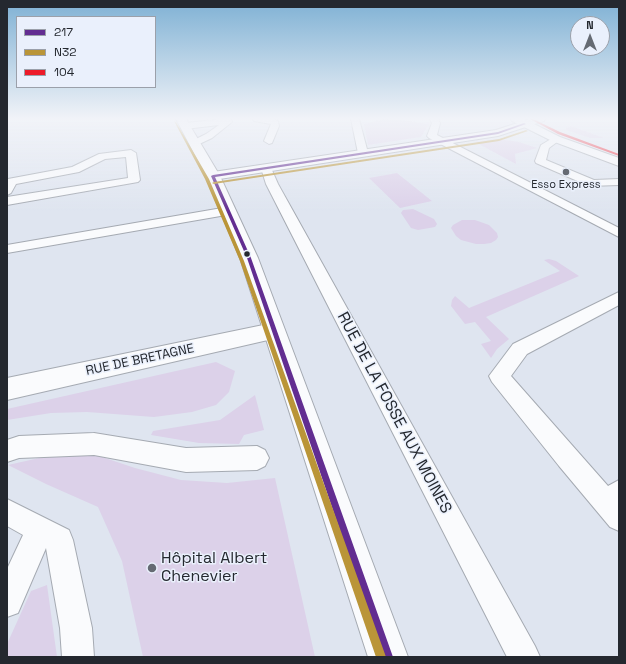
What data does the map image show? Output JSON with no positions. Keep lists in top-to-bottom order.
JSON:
{
  "streets": {
    "street": ["RUE DE BRETAGNE"],
    "lane": ["RUE DE LA FOSSE AUX MOINES"]
  },
  "places": ["Esso Express", "Hôpital Albert Chenevier"],
  "lines": ["transit line 217", "transit line N32", "transit line 104"],
  "legend": ["217", "N32", "104"],
  "north": "top"
}
